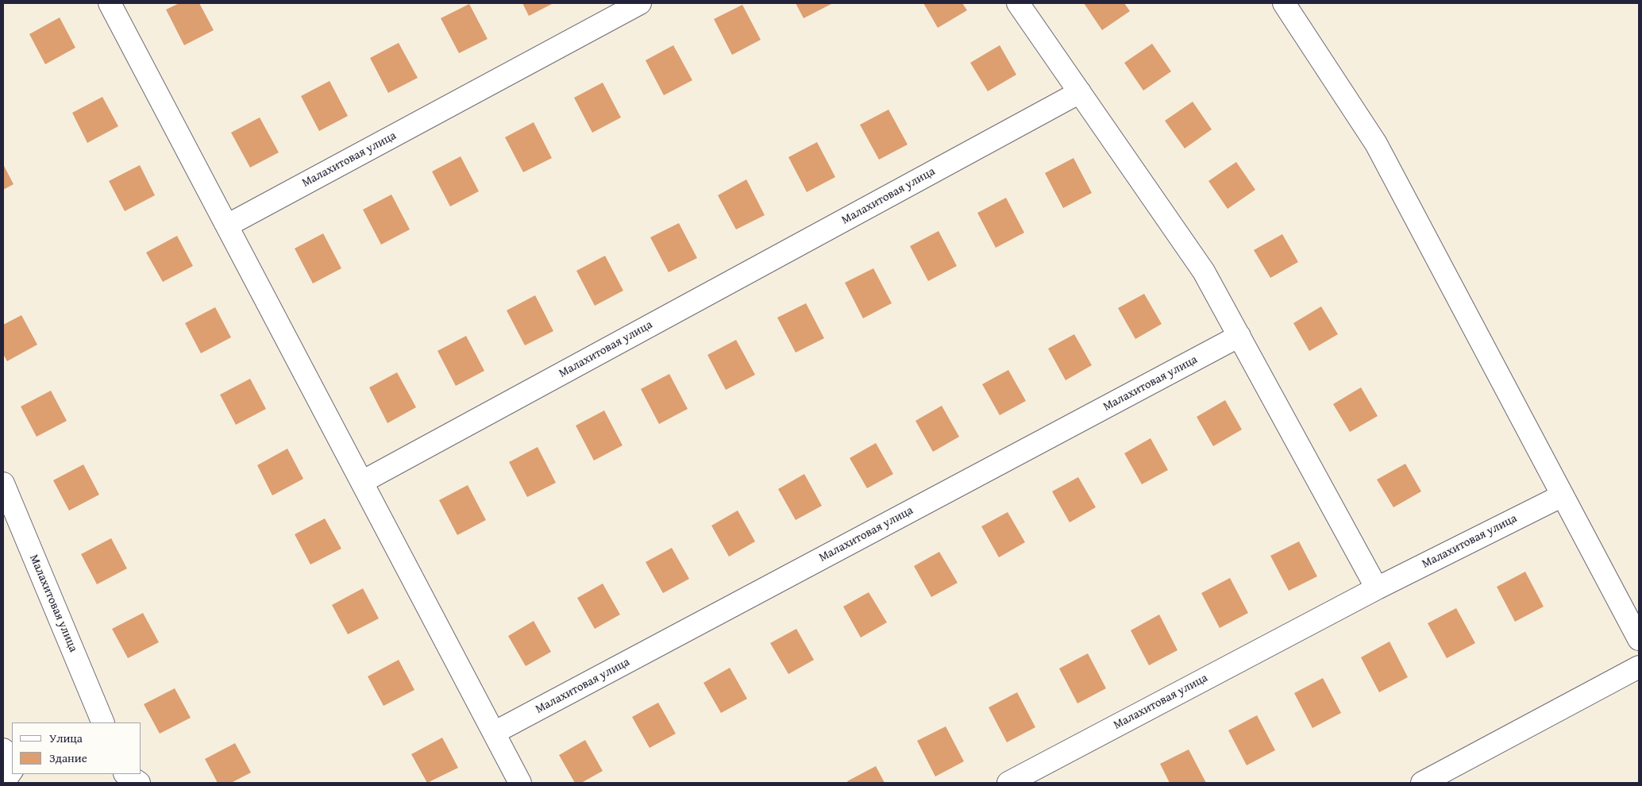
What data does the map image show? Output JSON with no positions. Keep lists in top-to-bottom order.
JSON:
{
  "streets": {
    "street": ["Малахитовая улица"]
  },
  "legend": ["Улица", "Здание"]
}
